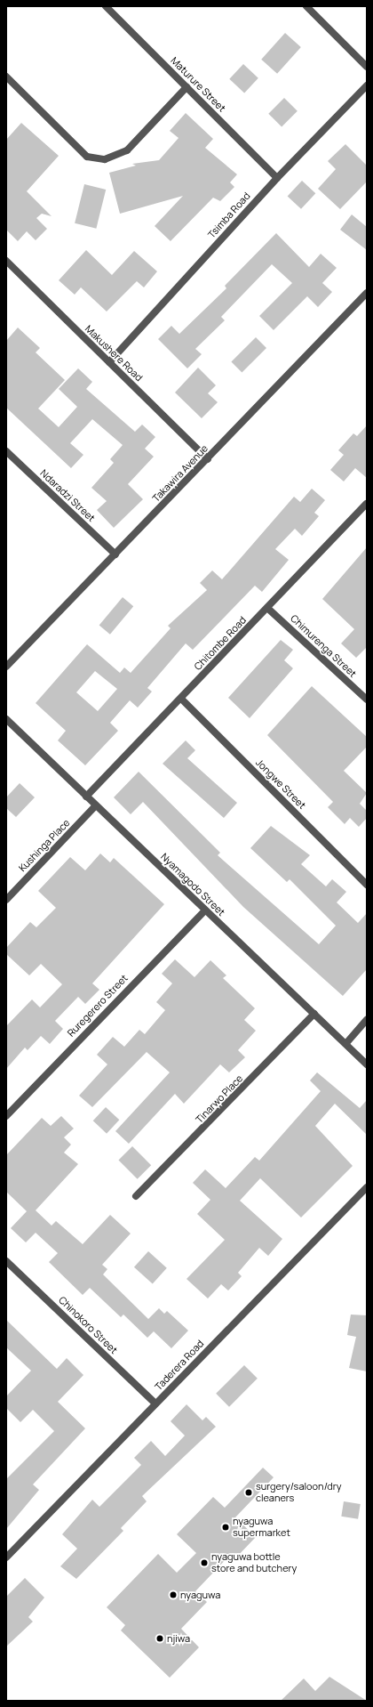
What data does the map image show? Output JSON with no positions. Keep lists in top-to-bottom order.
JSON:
{
  "streets": {
    "street": [
      "Maturure Street",
      "Tsimba Road",
      "Makushere Road",
      "Takawira Avenue",
      "Ndaradzi Street",
      "Chitombe Road",
      "Chimurenga Street",
      "Jongwe Street",
      "Kushinga Place",
      "Nyamagodo Street",
      "Ruregerero Street",
      "Tinarwo Place",
      "Chinokoro Street",
      "Taderera Road"
    ]
  },
  "crossings": [
    ["Maturure Street", "Tsimba Road"],
    ["Tsimba Road", "Makushere Road"],
    ["Makushere Road", "Takawira Avenue"],
    ["Takawira Avenue", "Ndaradzi Street"],
    ["Chitombe Road", "Chimurenga Street"],
    ["Chitombe Road", "Jongwe Street"],
    ["Chitombe Road", "Nyamagodo Street"],
    ["Kushinga Place", "Nyamagodo Street"],
    ["Nyamagodo Street", "Ruregerero Street"],
    ["Nyamagodo Street", "Tinarwo Place"],
    ["Chinokoro Street", "Taderera Road"]
  ],
  "places": [
    "surgery/saloon/dry cleaners",
    "nyaguwa supermarket",
    "nyaguwa bottle store and butchery",
    "nyaguwa",
    "njiwa"
  ]
}
